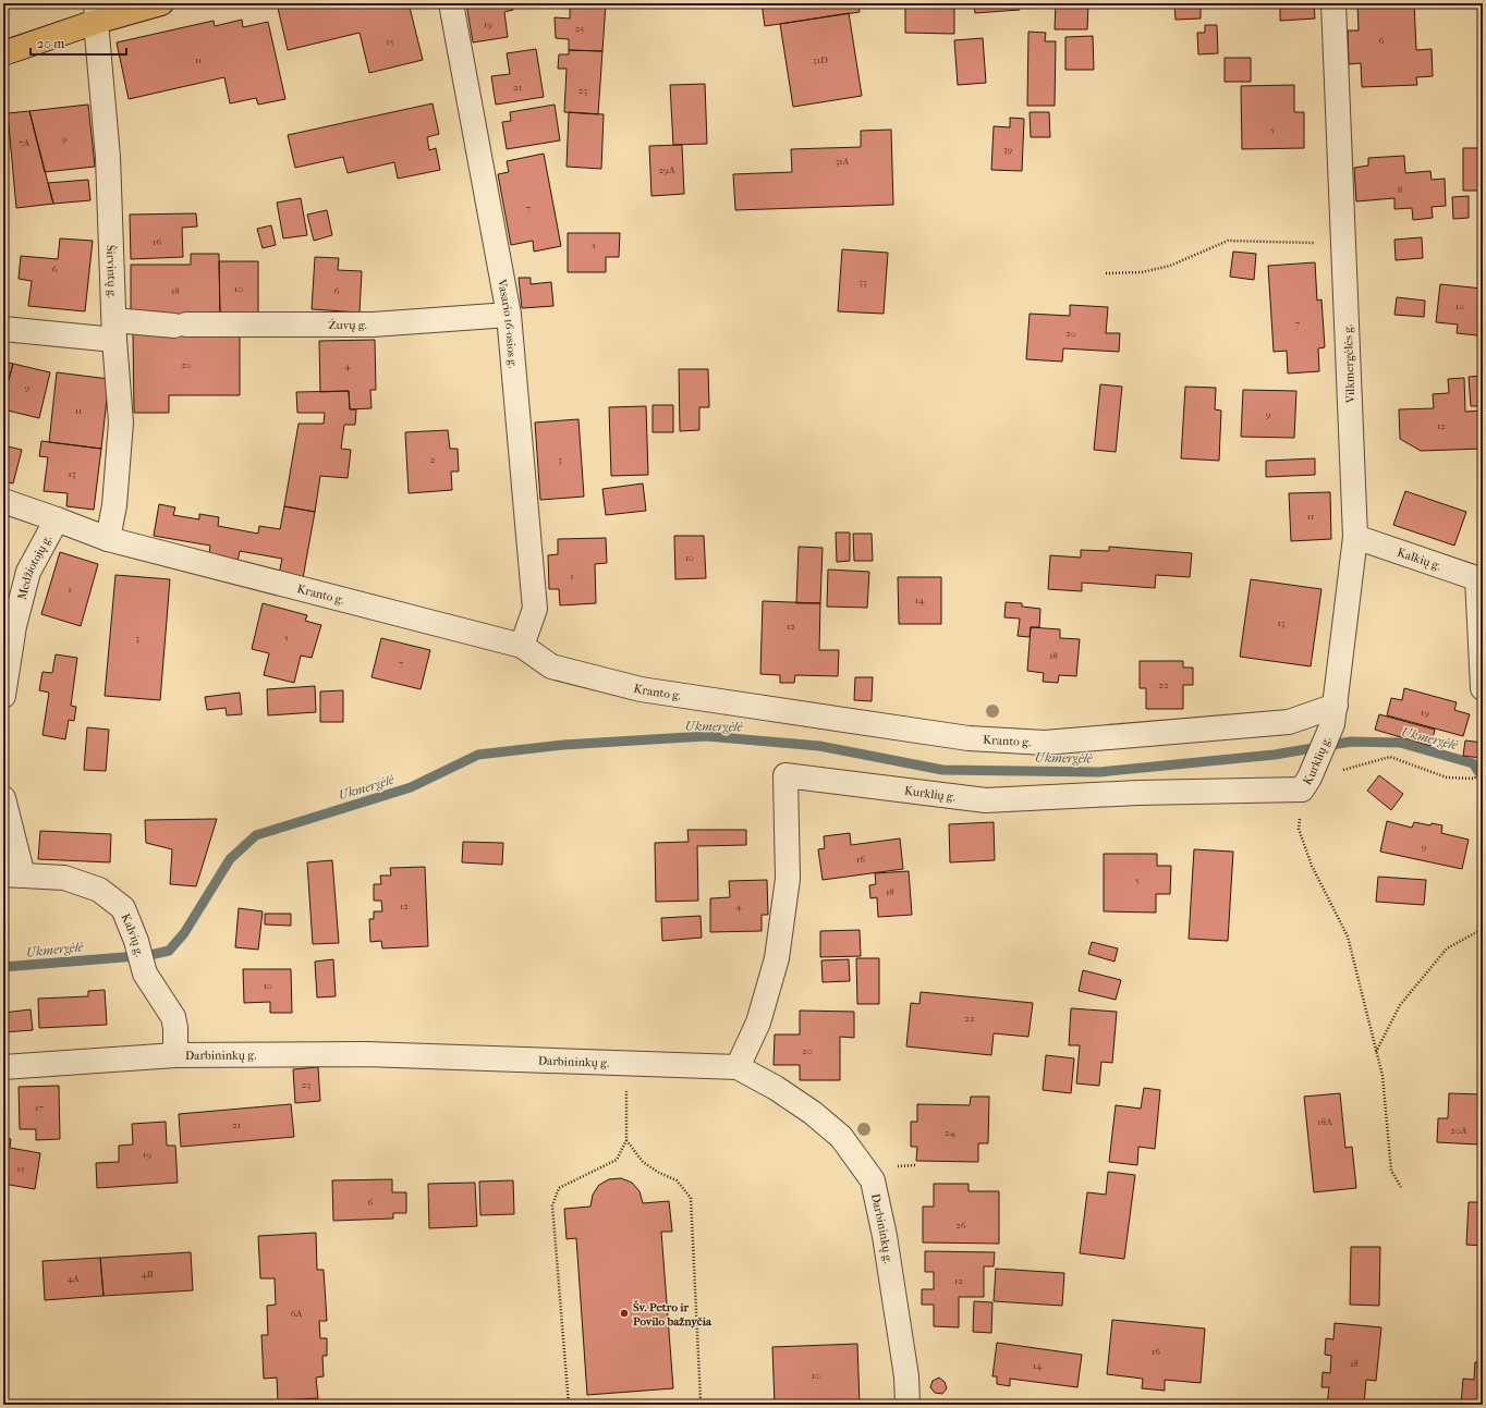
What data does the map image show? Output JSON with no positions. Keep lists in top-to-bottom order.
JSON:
{
  "streets": {
    "street": [
      "Širvintų g.",
      "Vasario 16-osios g.",
      "Žuvų g.",
      "Vilkmergėlės g.",
      "Kalkių g.",
      "Medžiotojų g.",
      "Kranto g.",
      "Kurklių g.",
      "Kalvių g.",
      "Darbininkų g."
    ]
  },
  "crossings": [
    ["Širvintų g.", "Žuvų g."],
    ["Širvintų g.", "Kranto g."],
    ["Vasario 16-osios g.", "Žuvų g."],
    ["Vasario 16-osios g.", "Kranto g."],
    ["Vilkmergėlės g.", "Kalkių g."],
    ["Vilkmergėlės g.", "Kranto g."],
    ["Vilkmergėlės g.", "Kurklių g."],
    ["Medžiotojų g.", "Kranto g."],
    ["Kranto g.", "Kurklių g."],
    ["Kurklių g.", "Darbininkų g."],
    ["Kalvių g.", "Darbininkų g."]
  ],
  "water": ["Ukmergėlė"],
  "places": ["Šv. Petro ir Povilo bažnyčia"],
  "house_numbers": [
    "19",
    "25",
    "6",
    "15",
    "11",
    "31D",
    "21",
    "23",
    "5",
    "9",
    "7A",
    "39",
    "31A",
    "29A",
    "8",
    "7",
    "16",
    "5",
    "6",
    "33",
    "10",
    "18",
    "6",
    "10",
    "7",
    "20",
    "20",
    "4",
    "9",
    "11",
    "9",
    "12",
    "2",
    "3",
    "13",
    "11",
    "10",
    "1",
    "1",
    "14",
    "13",
    "12",
    "5",
    "3",
    "18",
    "7",
    "22",
    "19",
    "9",
    "16",
    "5",
    "18",
    "12",
    "4",
    "10",
    "22",
    "20",
    "23",
    "17",
    "18A",
    "21",
    "20A",
    "24",
    "19",
    "15",
    "6",
    "26",
    "4B",
    "4A",
    "12",
    "6A",
    "16",
    "18",
    "14",
    "10"
  ],
  "scale_bar": "20 m"
}
